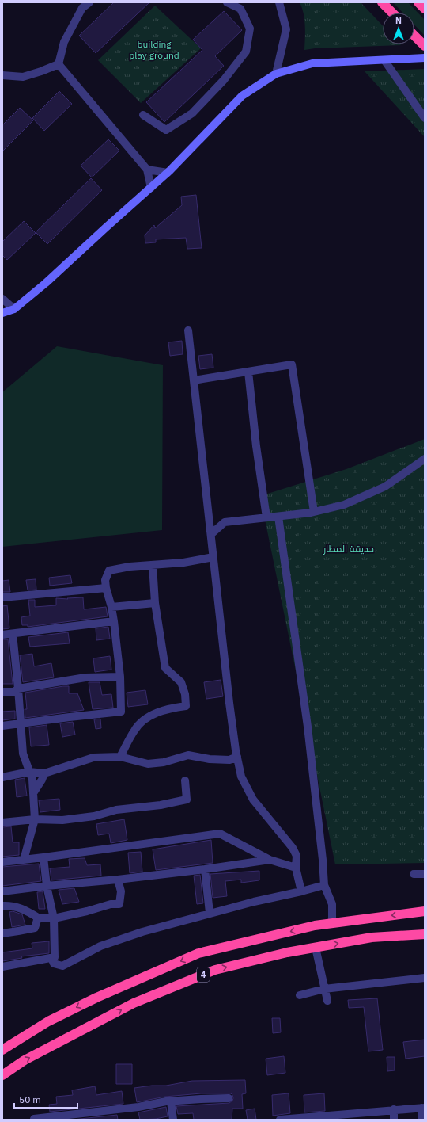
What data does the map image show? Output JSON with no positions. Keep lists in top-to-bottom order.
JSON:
{
  "streets": {
    "highway": ["4"]
  },
  "parks": ["building play ground", "حديقة المطار"],
  "scale_bar": "50 m",
  "north": "top"
}
